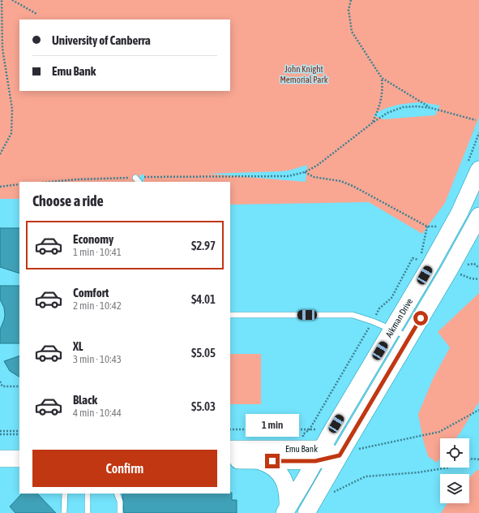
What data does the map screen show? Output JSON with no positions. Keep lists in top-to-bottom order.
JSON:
{
  "streets": {
    "main road": ["Aikman Drive", "Emu Bank"]
  },
  "crossings": [
    ["Aikman Drive", "Emu Bank"]
  ],
  "parks": ["John Knight Memorial Park"],
  "page": {
    "banner": ["University of Canberra", "Emu Bank"],
    "heading": "Choose a ride",
    "list": [
      {
        "name": "Economy",
        "note": "1 min · 10:41",
        "value": "$2.97"
      },
      {
        "name": "Comfort",
        "note": "2 min · 10:42",
        "value": "$4.01"
      },
      {
        "name": "XL",
        "note": "3 min · 10:43",
        "value": "$5.05"
      },
      {
        "name": "Black",
        "note": "4 min · 10:44",
        "value": "$5.03"
      }
    ],
    "bubble": "1 min",
    "buttons": "Confirm"
  }
}
